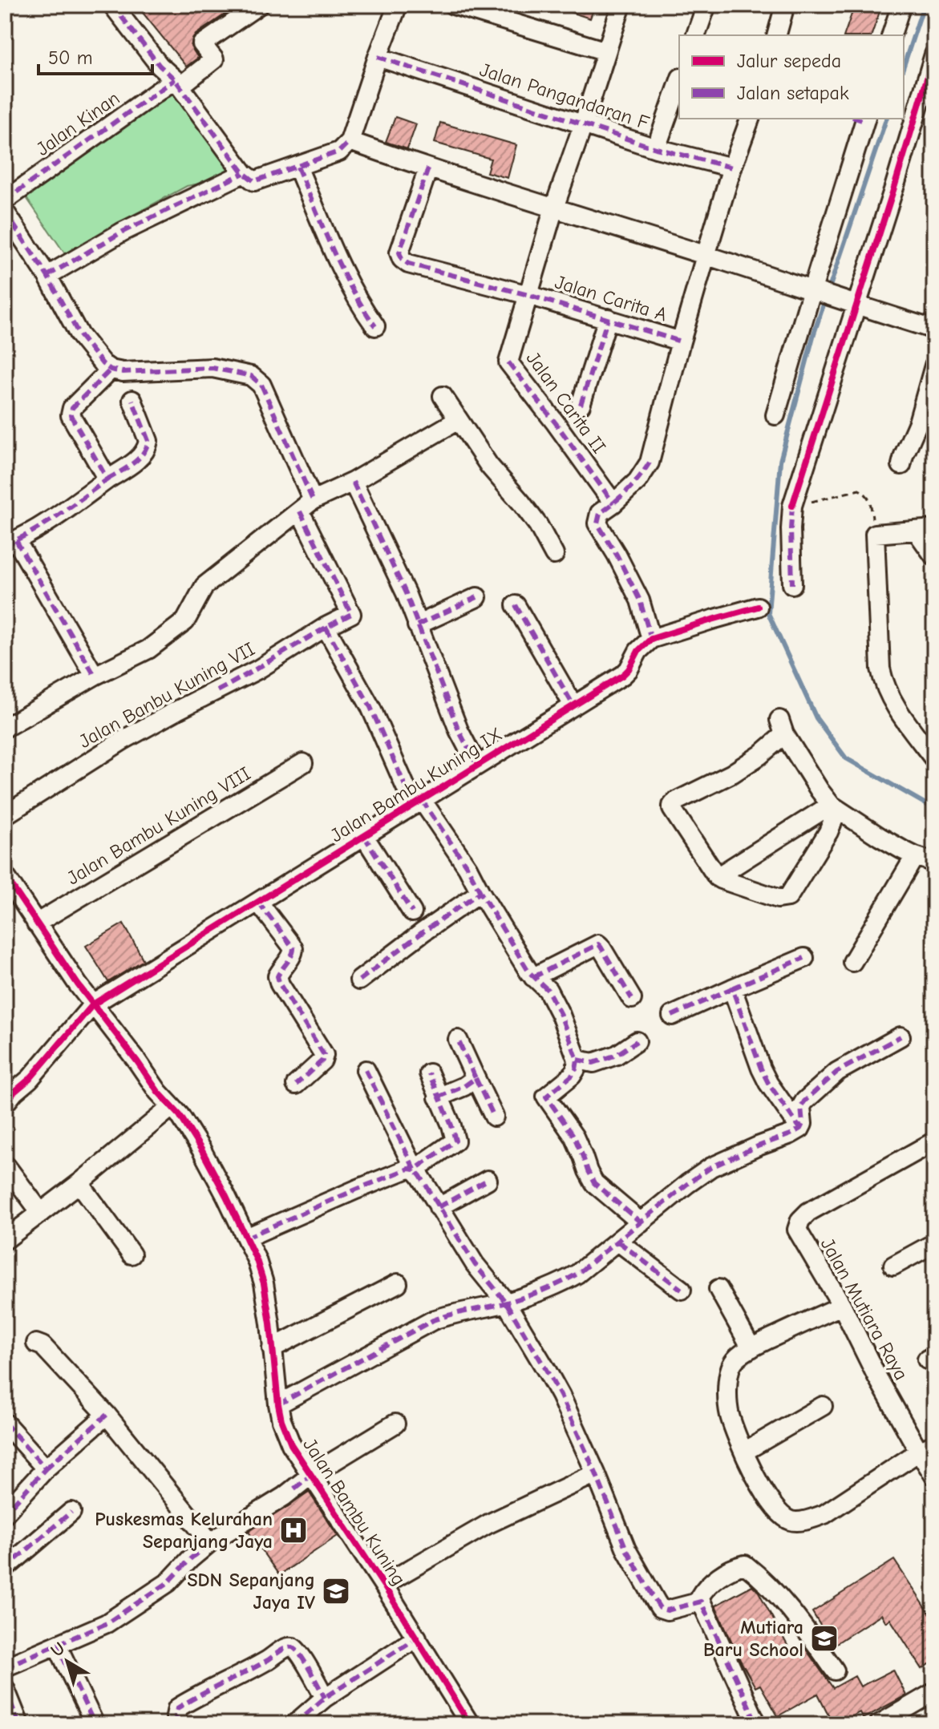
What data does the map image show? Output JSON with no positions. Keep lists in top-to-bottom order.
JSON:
{
  "streets": {
    "street": [
      "Jalan Pangandaran F",
      "Jalan Kinan",
      "Jalan Carita A",
      "Jalan Carita II",
      "Jalan Banbu Kuning VII",
      "Jalan Bambu Kuning IX",
      "Jalan Bambu Kuning VIII",
      "Jalan Mutiara Raya",
      "Jalan Bambu Kuning"
    ]
  },
  "crossings": [
    ["Jalan Pangandaran F", "Jalan Carita II"],
    ["Jalan Carita A", "Jalan Carita II"],
    ["Jalan Bambu Kuning IX", "Jalan Bambu Kuning"],
    ["Jalan Bambu Kuning VIII", "Jalan Bambu Kuning"]
  ],
  "places": {
    "hospital": ["Puskesmas Kelurahan Sepanjang Jaya"],
    "school or university": ["SDN Sepanjang Jaya IV", "Mutiara Baru School"]
  },
  "legend": ["Jalur sepeda", "Jalan setapak"],
  "scale_bar": "50 m",
  "north": "top left"
}
